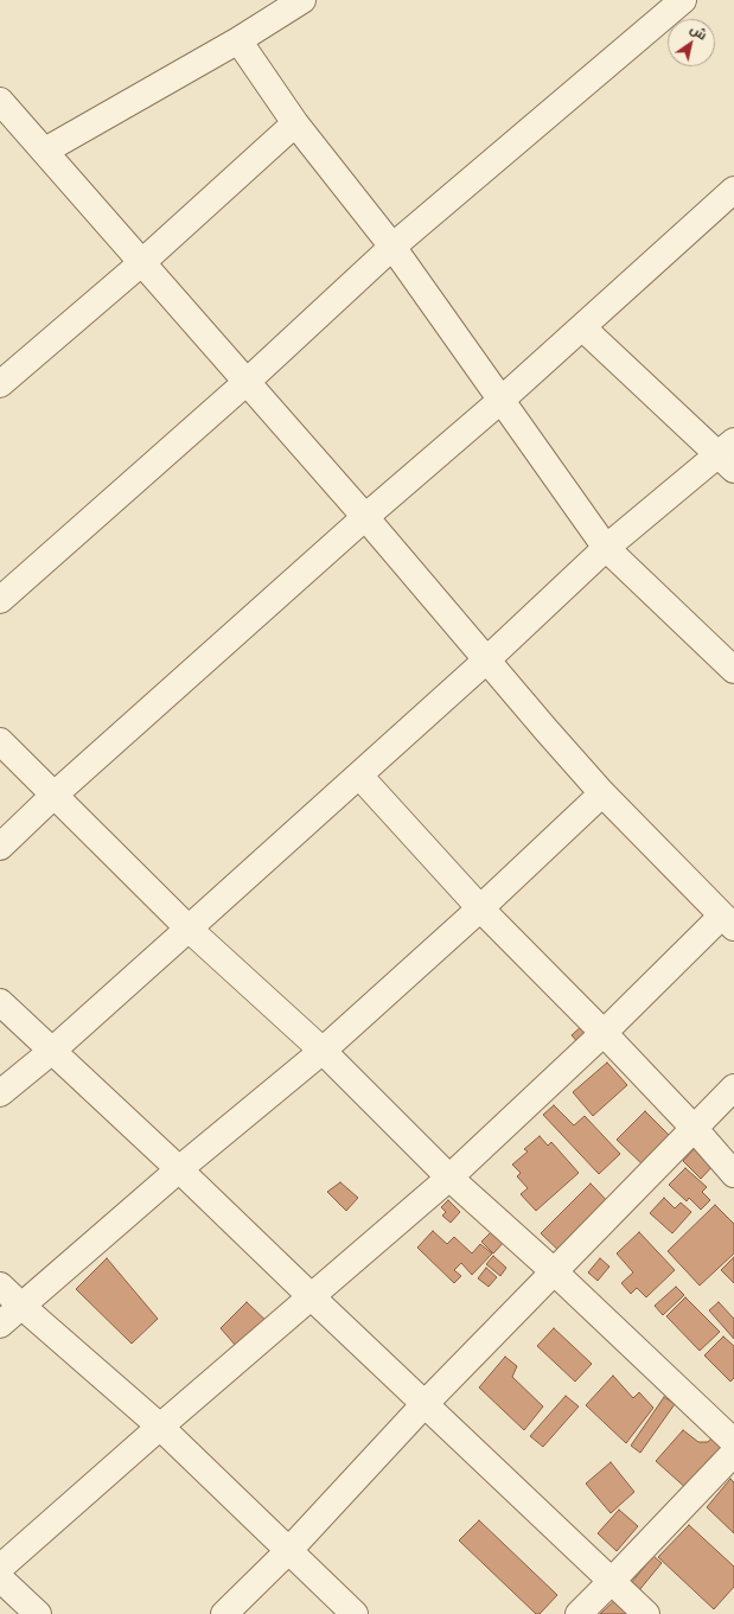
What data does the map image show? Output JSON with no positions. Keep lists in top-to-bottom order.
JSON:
{
  "north": "top right"
}
